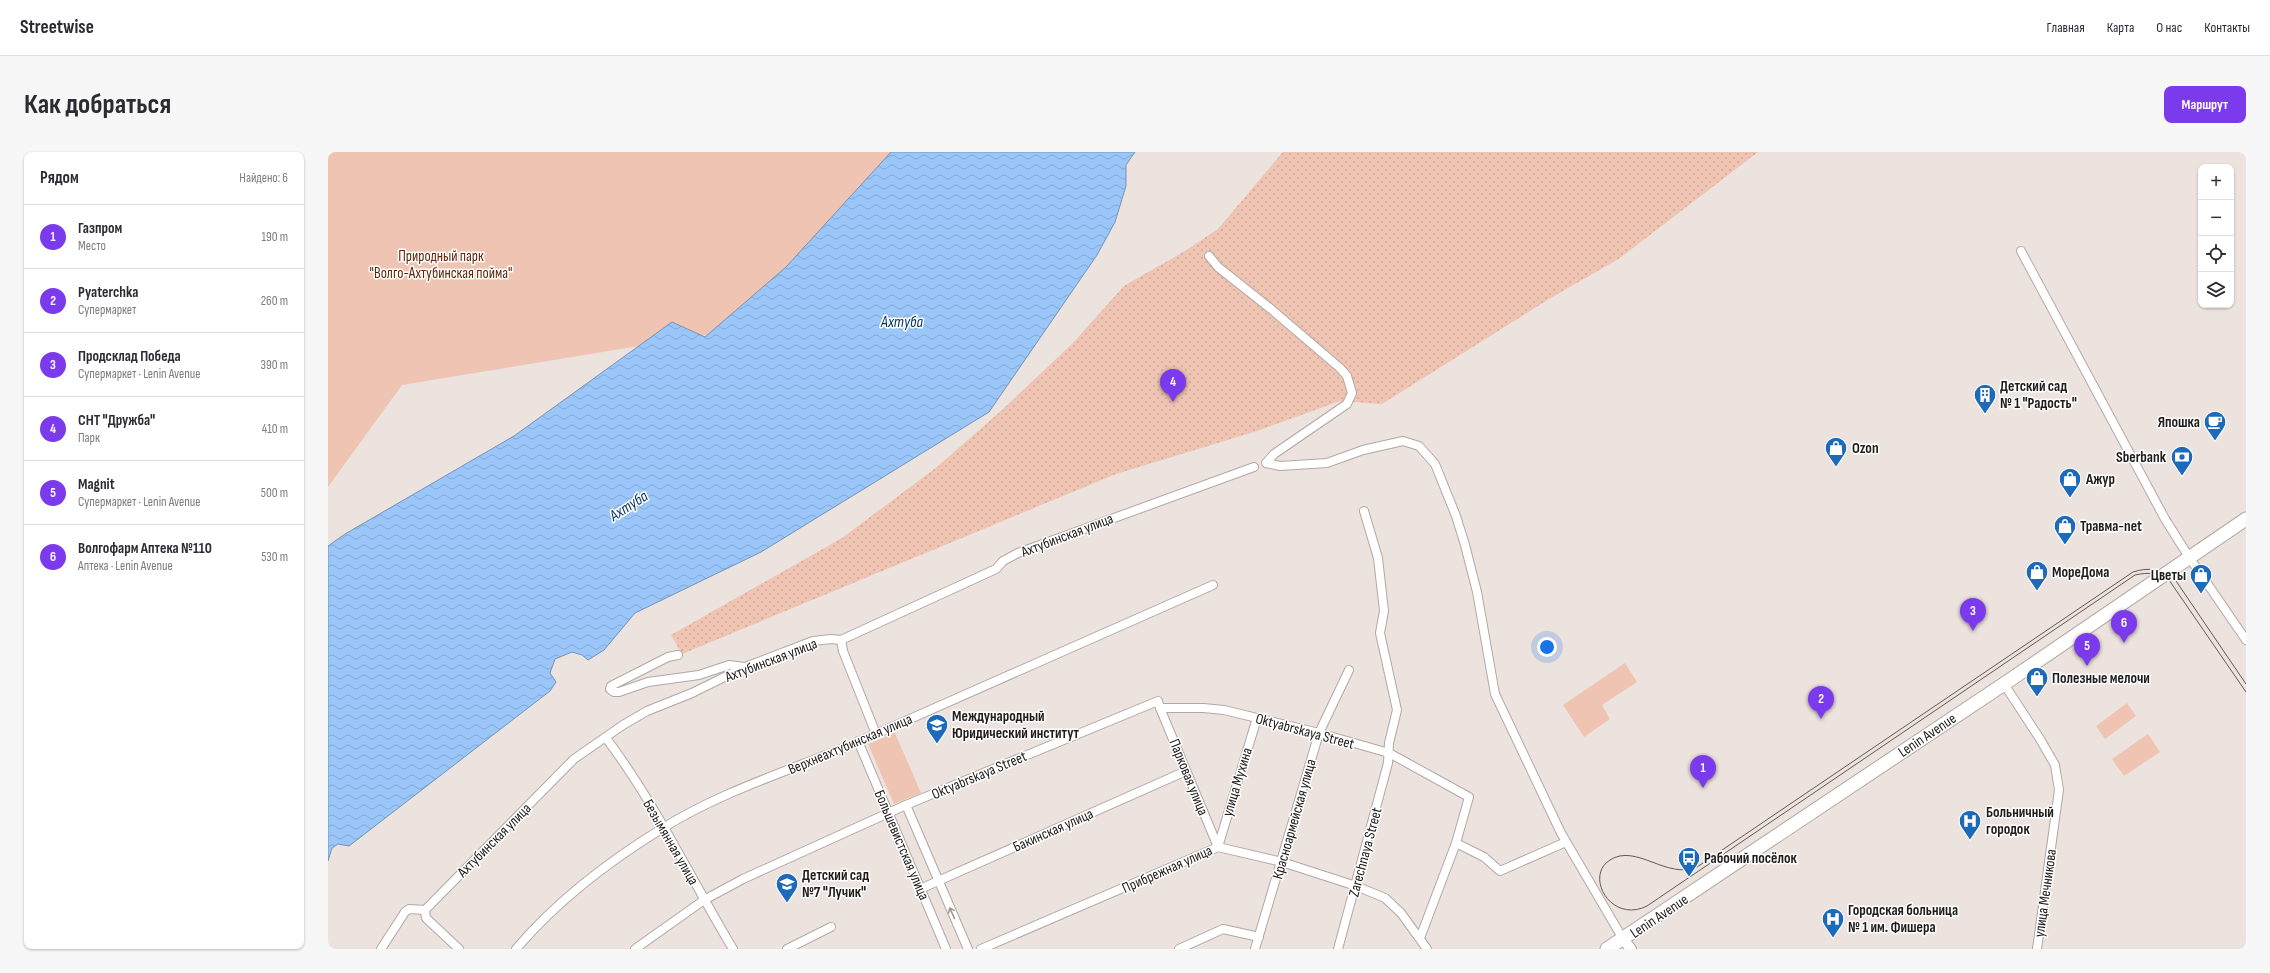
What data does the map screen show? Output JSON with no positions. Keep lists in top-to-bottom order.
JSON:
{
  "streets": {
    "main road": ["Lenin Avenue"],
    "street": [
      "Ахтубинская улица",
      "Oktyabrskaya Street",
      "Верхнеахтубинская улица",
      "Парковая улица",
      "улица Мухина",
      "Красноармейская улица",
      "Бакинская улица",
      "Безымянная улица",
      "Большевистская улица",
      "Zarechnaya Street",
      "Прибрежная улица",
      "улица Мечникова"
    ]
  },
  "crossings": [
    ["Ахтубинская улица", "Безымянная улица"],
    ["Oktyabrskaya Street", "Парковая улица"],
    ["Oktyabrskaya Street", "улица Мухина"],
    ["Oktyabrskaya Street", "Красноармейская улица"],
    ["Oktyabrskaya Street", "Безымянная улица"],
    ["Oktyabrskaya Street", "Большевистская улица"],
    ["Oktyabrskaya Street", "Zarechnaya Street"],
    ["Oktyabrskaya Street", "Прибрежная улица"],
    ["Lenin Avenue", "улица Мечникова"],
    ["Верхнеахтубинская улица", "Безымянная улица"],
    ["Верхнеахтубинская улица", "Большевистская улица"],
    ["Парковая улица", "улица Мухина"],
    ["Парковая улица", "Бакинская улица"],
    ["Парковая улица", "Прибрежная улица"],
    ["улица Мухина", "Прибрежная улица"],
    ["Красноармейская улица", "Прибрежная улица"],
    ["Бакинская улица", "Большевистская улица"],
    ["Zarechnaya Street", "Прибрежная улица"]
  ],
  "water": ["Ахтуба"],
  "parks": ["Природный парк \"Волго-Ахтубинская пойма\""],
  "places": {
    "building": ["Детский сад № 1 \"Радость\""],
    "cafe": ["Япошка"],
    "shop": [
      "Ozon",
      "Ажур",
      "Травма-net",
      "МореДома",
      "Цветы",
      "Полезные мелочи"
    ],
    "bank": ["Sberbank"],
    "school or university": ["Международный Юридический институт", "Детский сад №7 \"Лучик\""],
    "hospital": ["Больничный городок", "Городская больница № 1 им. Фишера"],
    "bus stop": ["Рабочий посёлок"]
  },
  "page": {
    "header": "Streetwise",
    "nav": [
      "Главная",
      "Карта",
      "О нас",
      "Контакты"
    ],
    "buttons": "Маршрут",
    "title": "Как добраться",
    "heading": ["Рядом", "Найдено: 6"],
    "map_buttons": ["+", "−"],
    "list": [
      {
        "mark": "1",
        "name": "Газпром",
        "note": "Место",
        "value": "190 m"
      },
      {
        "mark": "2",
        "name": "Pyaterchka",
        "note": "Супермаркет",
        "value": "260 m"
      },
      {
        "mark": "3",
        "name": "Продсклад Победа",
        "note": "Супермаркет · Lenin Avenue",
        "value": "390 m"
      },
      {
        "mark": "4",
        "name": "СНТ \"Дружба\"",
        "note": "Парк",
        "value": "410 m"
      },
      {
        "mark": "5",
        "name": "Magnit",
        "note": "Супермаркет · Lenin Avenue",
        "value": "500 m"
      },
      {
        "mark": "6",
        "name": "Волгофарм Аптека №110",
        "note": "Аптека · Lenin Avenue",
        "value": "530 m"
      }
    ],
    "pins": [
      "4",
      "3",
      "6",
      "5",
      "2",
      "1"
    ]
  }
}
